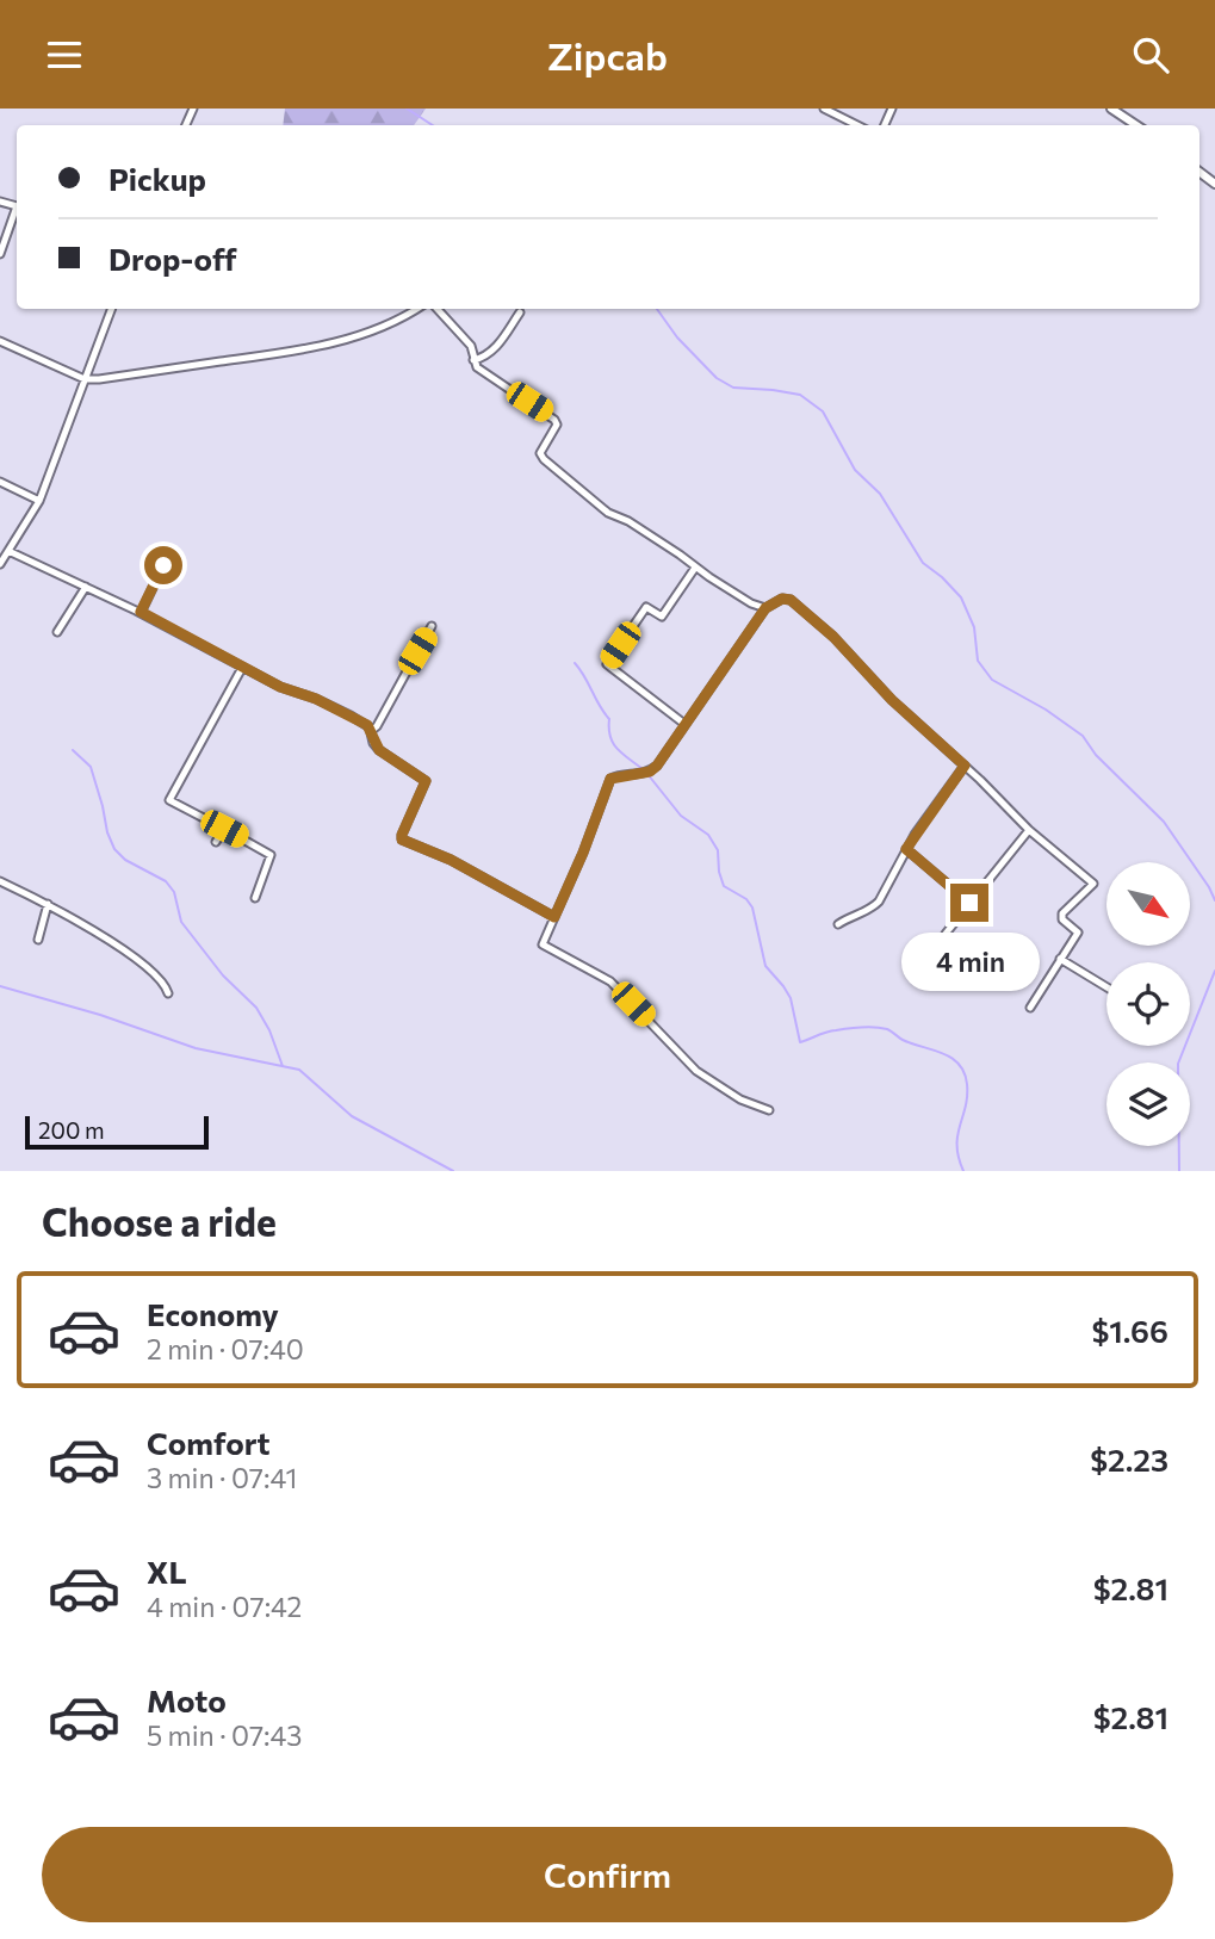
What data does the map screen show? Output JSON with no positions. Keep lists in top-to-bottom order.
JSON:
{
  "scale_bar": "200 m",
  "north": "bottom right",
  "page": {
    "header": "Zipcab",
    "banner": ["Pickup", "Drop-off"],
    "bubble": "4 min",
    "scale": "200 m",
    "heading": "Choose a ride",
    "list": [
      {
        "name": "Economy",
        "note": "2 min · 07:40",
        "value": "$1.66"
      },
      {
        "name": "Comfort",
        "note": "3 min · 07:41",
        "value": "$2.23"
      },
      {
        "name": "XL",
        "note": "4 min · 07:42",
        "value": "$2.81"
      },
      {
        "name": "Moto",
        "note": "5 min · 07:43",
        "value": "$2.81"
      }
    ],
    "buttons": "Confirm"
  }
}
